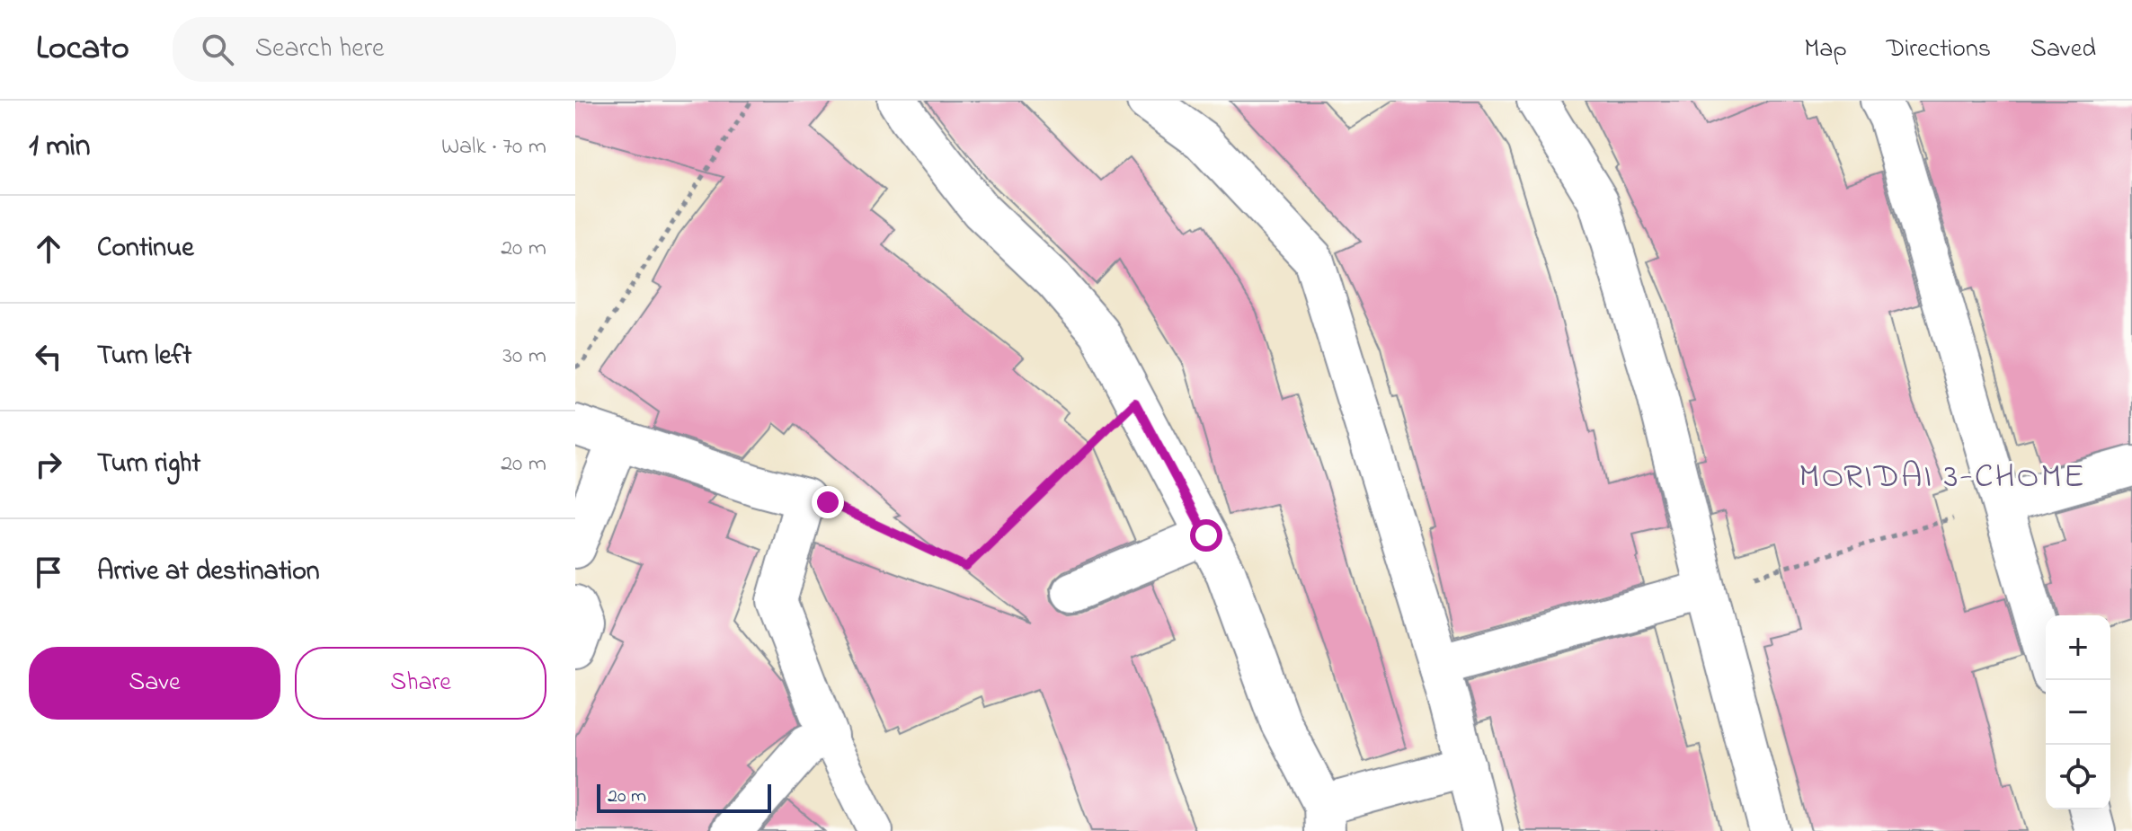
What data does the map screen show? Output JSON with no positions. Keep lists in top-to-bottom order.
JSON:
{
  "districts": ["MORIDAI 3-CHOME"],
  "scale_bar": "20 m",
  "page": {
    "header": "Locato",
    "search": "Search here",
    "nav": ["Map", "Directions", "Saved"],
    "heading": ["1 min", "Walk · 70 m"],
    "list": [
      ["Continue", "20 m"],
      ["Turn left", "30 m"],
      ["Turn right", "20 m"],
      "Arrive at destination"
    ],
    "map_buttons": ["+", "−"],
    "buttons": ["Save", "Share"],
    "scale": "20 m"
  }
}
